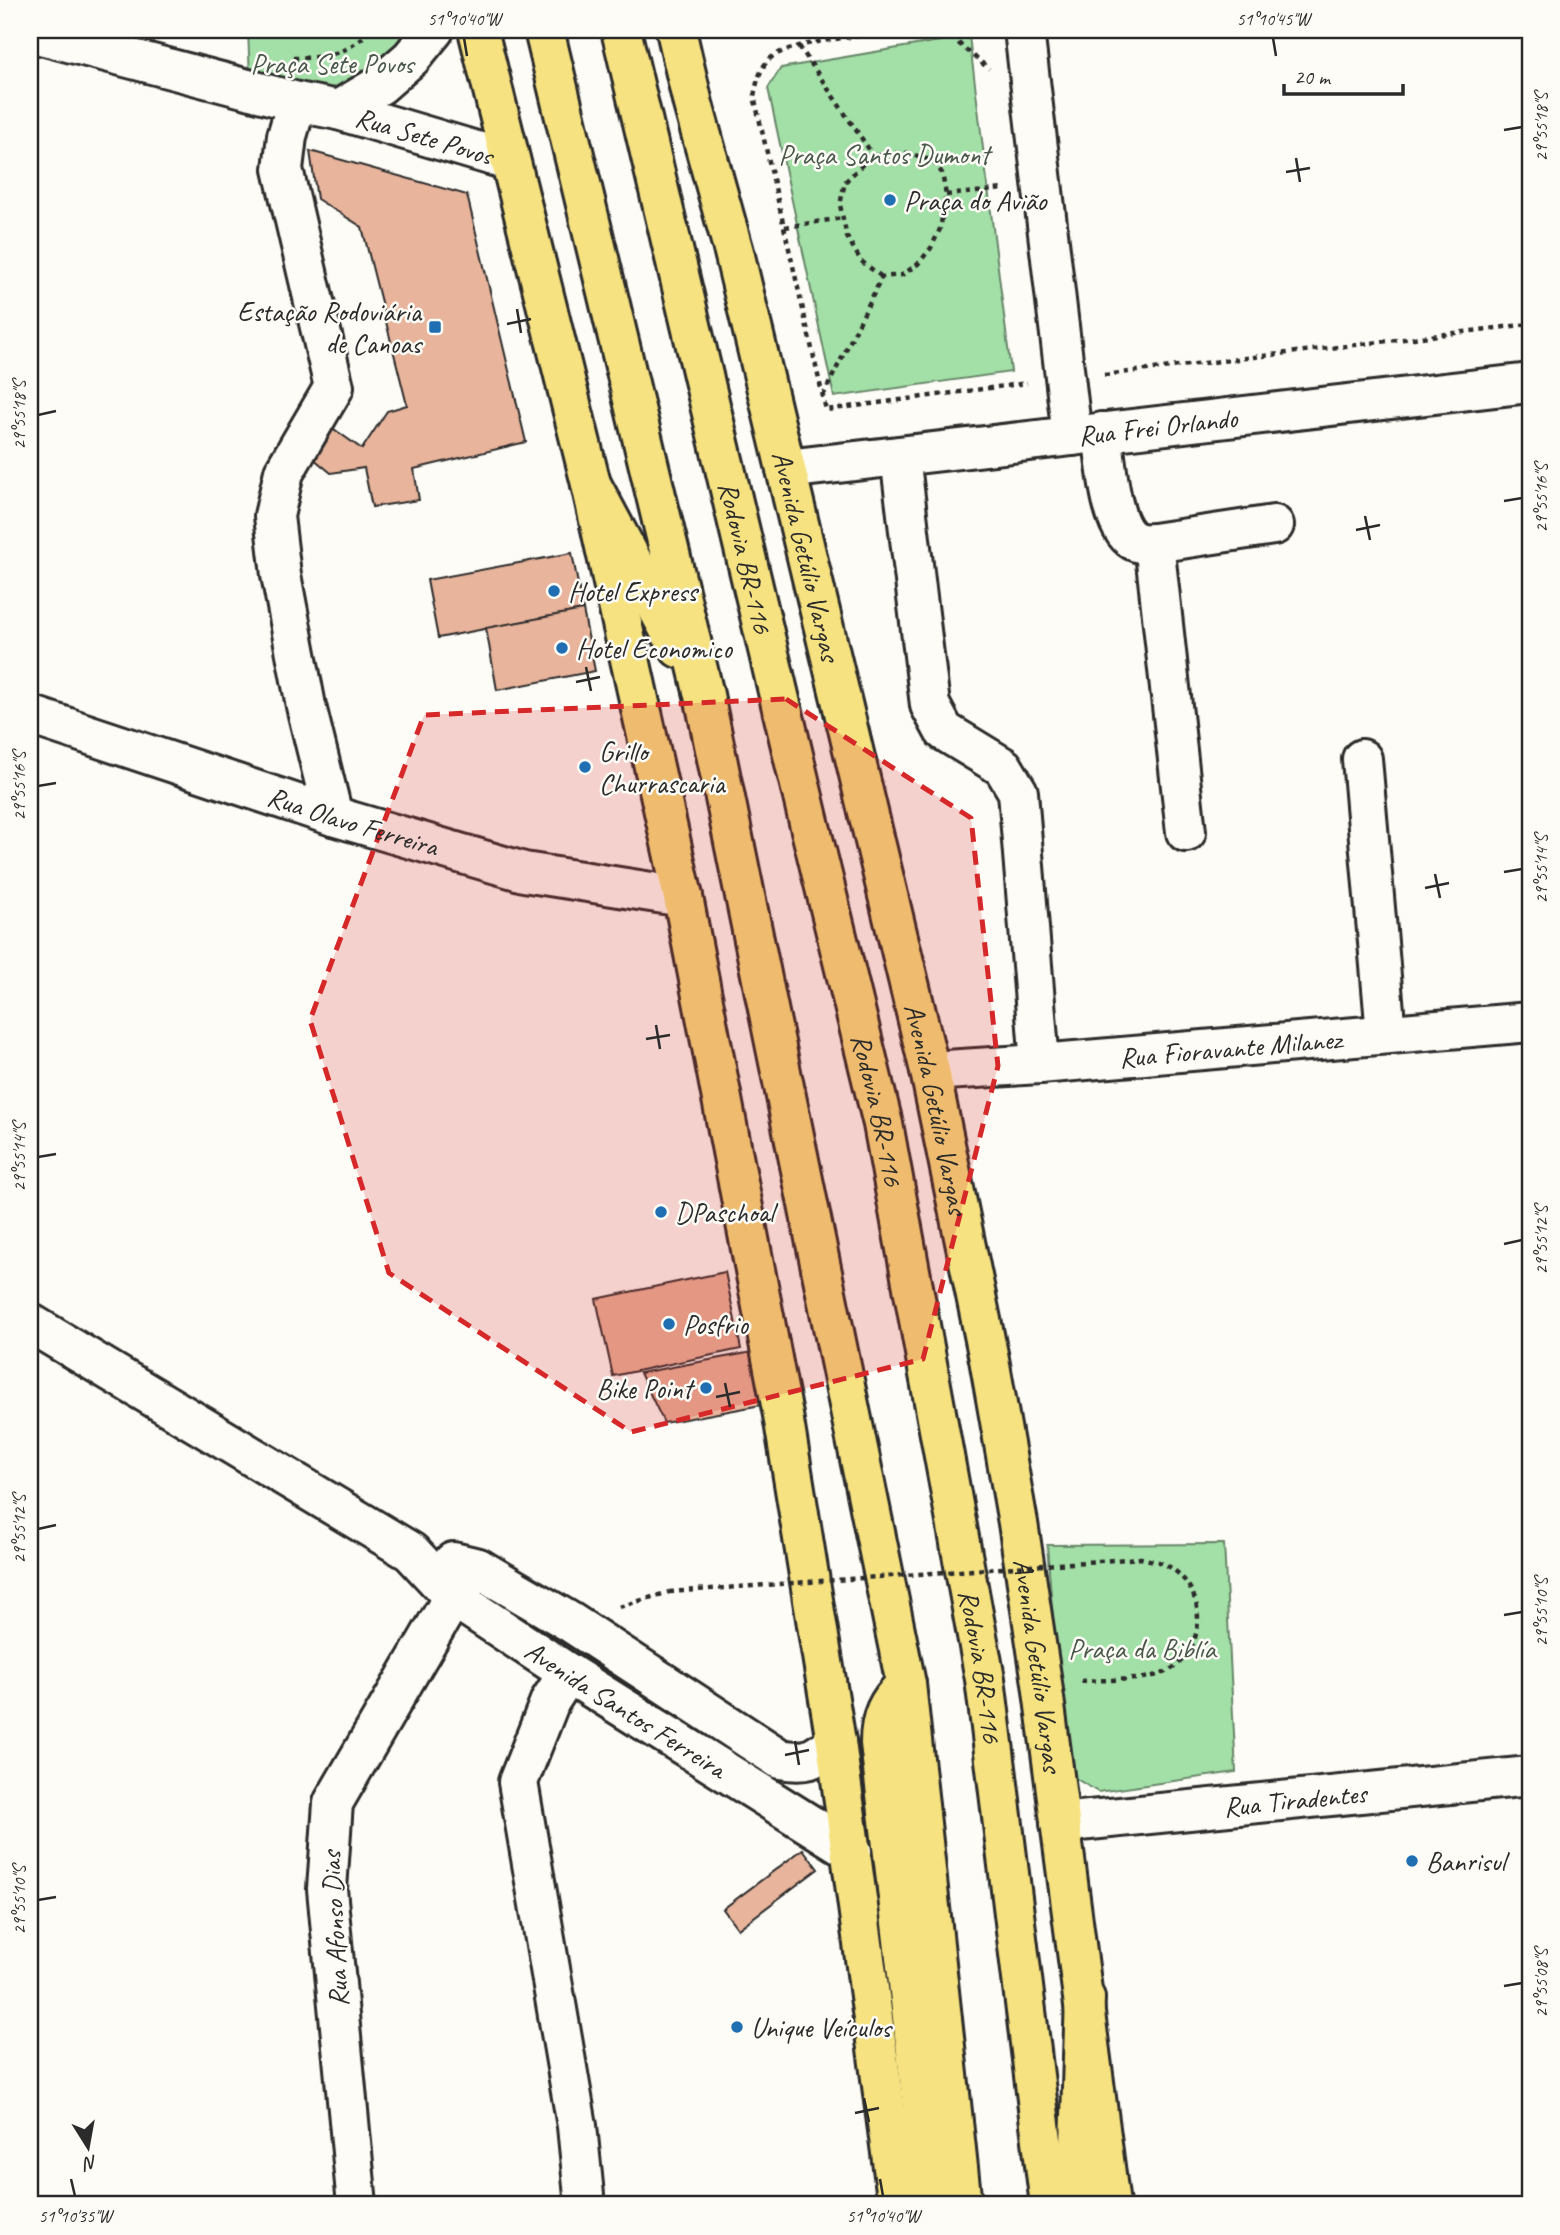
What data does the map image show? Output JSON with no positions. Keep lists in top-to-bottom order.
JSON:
{
  "streets": {
    "main road": ["Avenida Getúlio Vargas", "Rodovia BR-116"],
    "street": [
      "Rua Sete Povos",
      "Rua Frei Orlando",
      "Rua Olavo Ferreira",
      "Rua Fioravante Milanez",
      "Avenida Santos Ferreira",
      "Rua Tiradentes",
      "Rua Afonso Dias"
    ]
  },
  "crossings": [
    ["Rua Frei Orlando", "Avenida Getúlio Vargas"],
    ["Avenida Getúlio Vargas", "Rua Fioravante Milanez"],
    ["Avenida Getúlio Vargas", "Rua Tiradentes"],
    ["Avenida Santos Ferreira", "Rua Afonso Dias"]
  ],
  "parks": ["Praça Sete Povos", "Praça Santos Dumont", "Praça da Biblía"],
  "places": {
    "other": [
      "Praça do Avião",
      "Hotel Express",
      "Hotel Economico",
      "Grillo Churrascaria",
      "DPaschoal",
      "Posfrio",
      "Bike Point",
      "Banrisul",
      "Unique Veículos"
    ],
    "transit": ["Estação Rodoviária de Canoas"]
  },
  "scale_bar": "20 m",
  "north": "bottom",
  "coordinates": [
    "51°10'40\"W",
    "51°10'45\"W",
    "29°55'18\"S",
    "29°55'16\"S",
    "29°55'14\"S",
    "29°55'12\"S",
    "29°55'10\"S",
    "29°55'08\"S",
    "51°10'35\"W"
  ]
}
